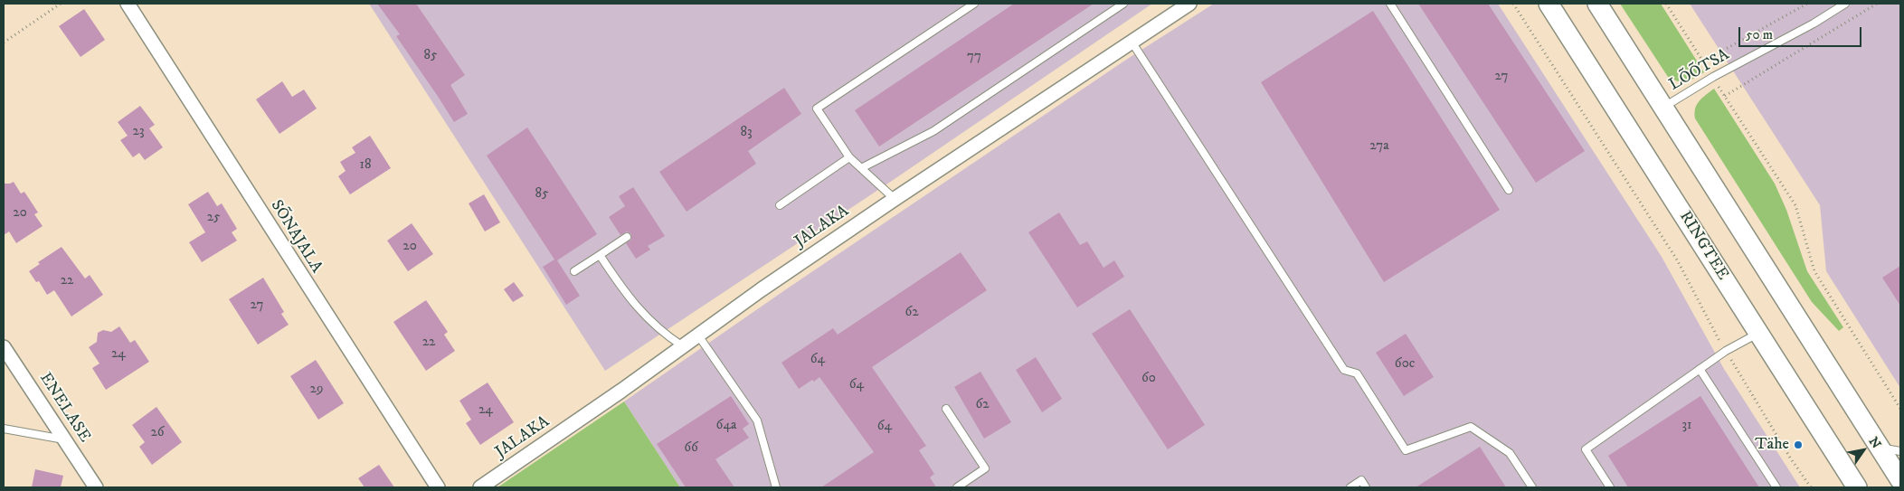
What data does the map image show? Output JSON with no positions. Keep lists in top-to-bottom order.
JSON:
{
  "streets": {
    "main road": ["RINGTEE"],
    "street": ["JALAKA", "SÕNAJALA", "ENELASE"],
    "lane": ["LÕÕTSA"]
  },
  "places": ["Tähe"],
  "house_numbers": [
    "85",
    "77",
    "27",
    "23",
    "83",
    "27a",
    "18",
    "85",
    "20",
    "25",
    "20",
    "22",
    "27",
    "62",
    "22",
    "24",
    "64",
    "60c",
    "60",
    "64",
    "29",
    "62",
    "24",
    "64a",
    "31",
    "64",
    "26",
    "66"
  ],
  "scale_bar": "50 m",
  "north": "top right"
}
